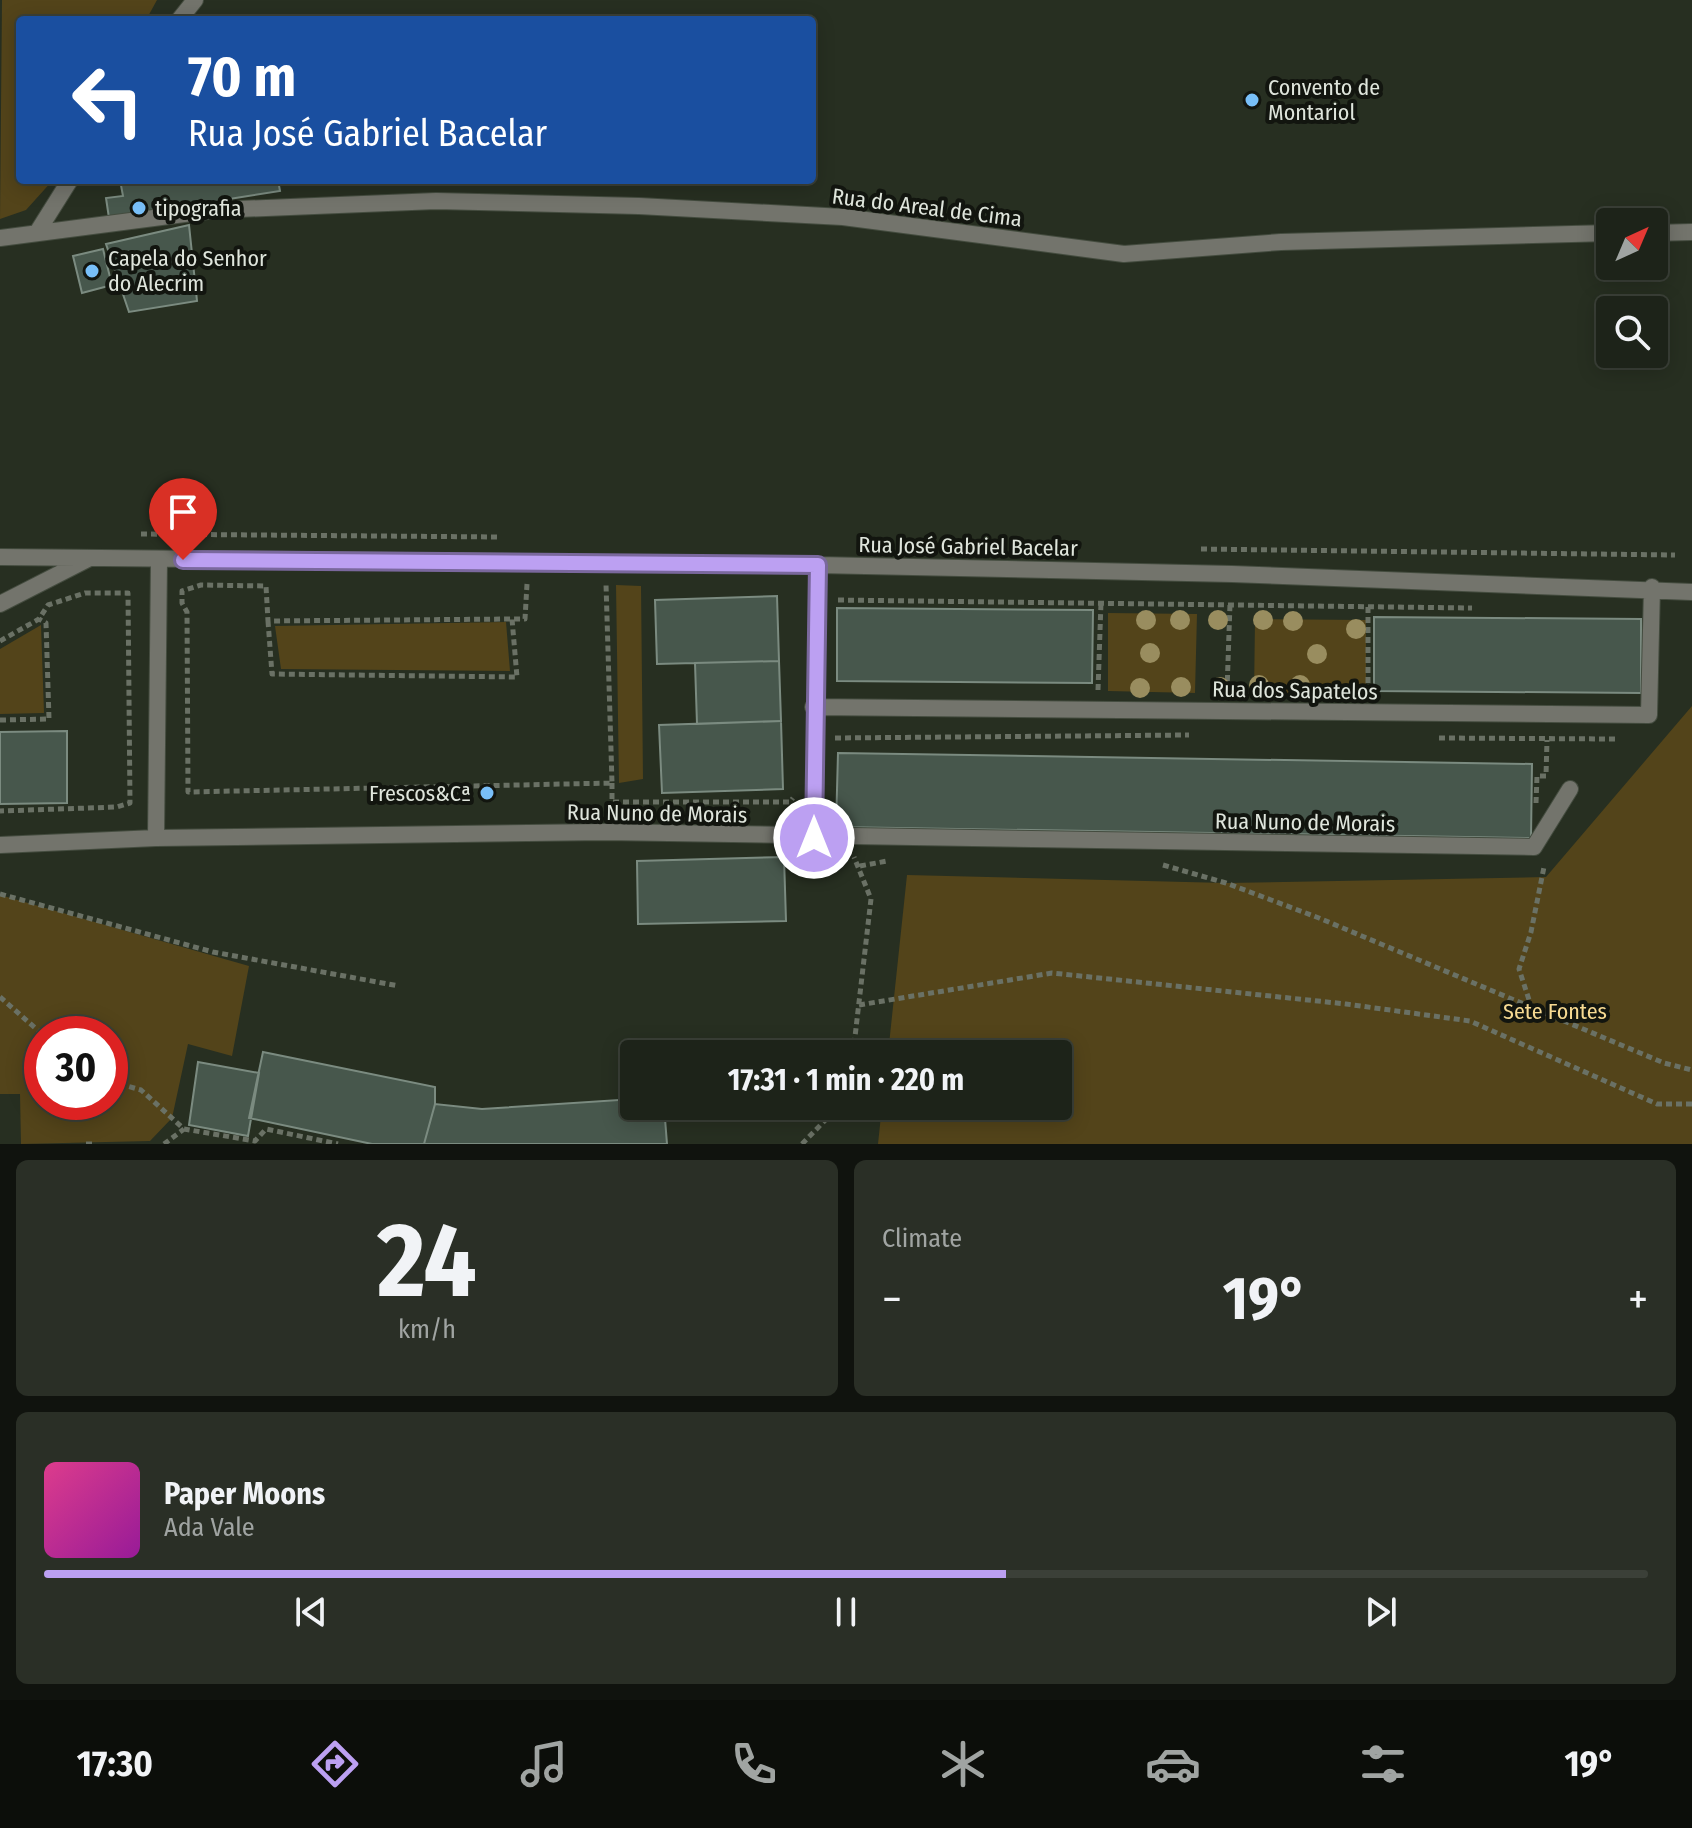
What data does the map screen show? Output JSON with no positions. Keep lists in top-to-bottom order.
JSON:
{
  "streets": {
    "street": [
      "Rua do Areal de Cima",
      "Rua José Gabriel Bacelar",
      "Rua dos Sapatelos",
      "Rua Nuno de Morais"
    ]
  },
  "crossings": [
    ["Rua José Gabriel Bacelar", "Rua dos Sapatelos"]
  ],
  "parks": ["Sete Fontes"],
  "places": [
    "Convento de Montariol",
    "tipografia",
    "Capela do Senhor do Alecrim",
    "Frescos&Cª"
  ],
  "north": "top right",
  "page": {
    "turn": ["70 m", "Rua José Gabriel Bacelar"],
    "limit": "30",
    "trip": "17:31 · 1 min · 220 m",
    "tile": [
      ["24", "km/h"],
      "Climate"
    ],
    "heat": ["−", "19°", "+"],
    "song": ["Paper Moons", "Ada Vale"],
    "tabs": ["17:30", "19°"]
  }
}
